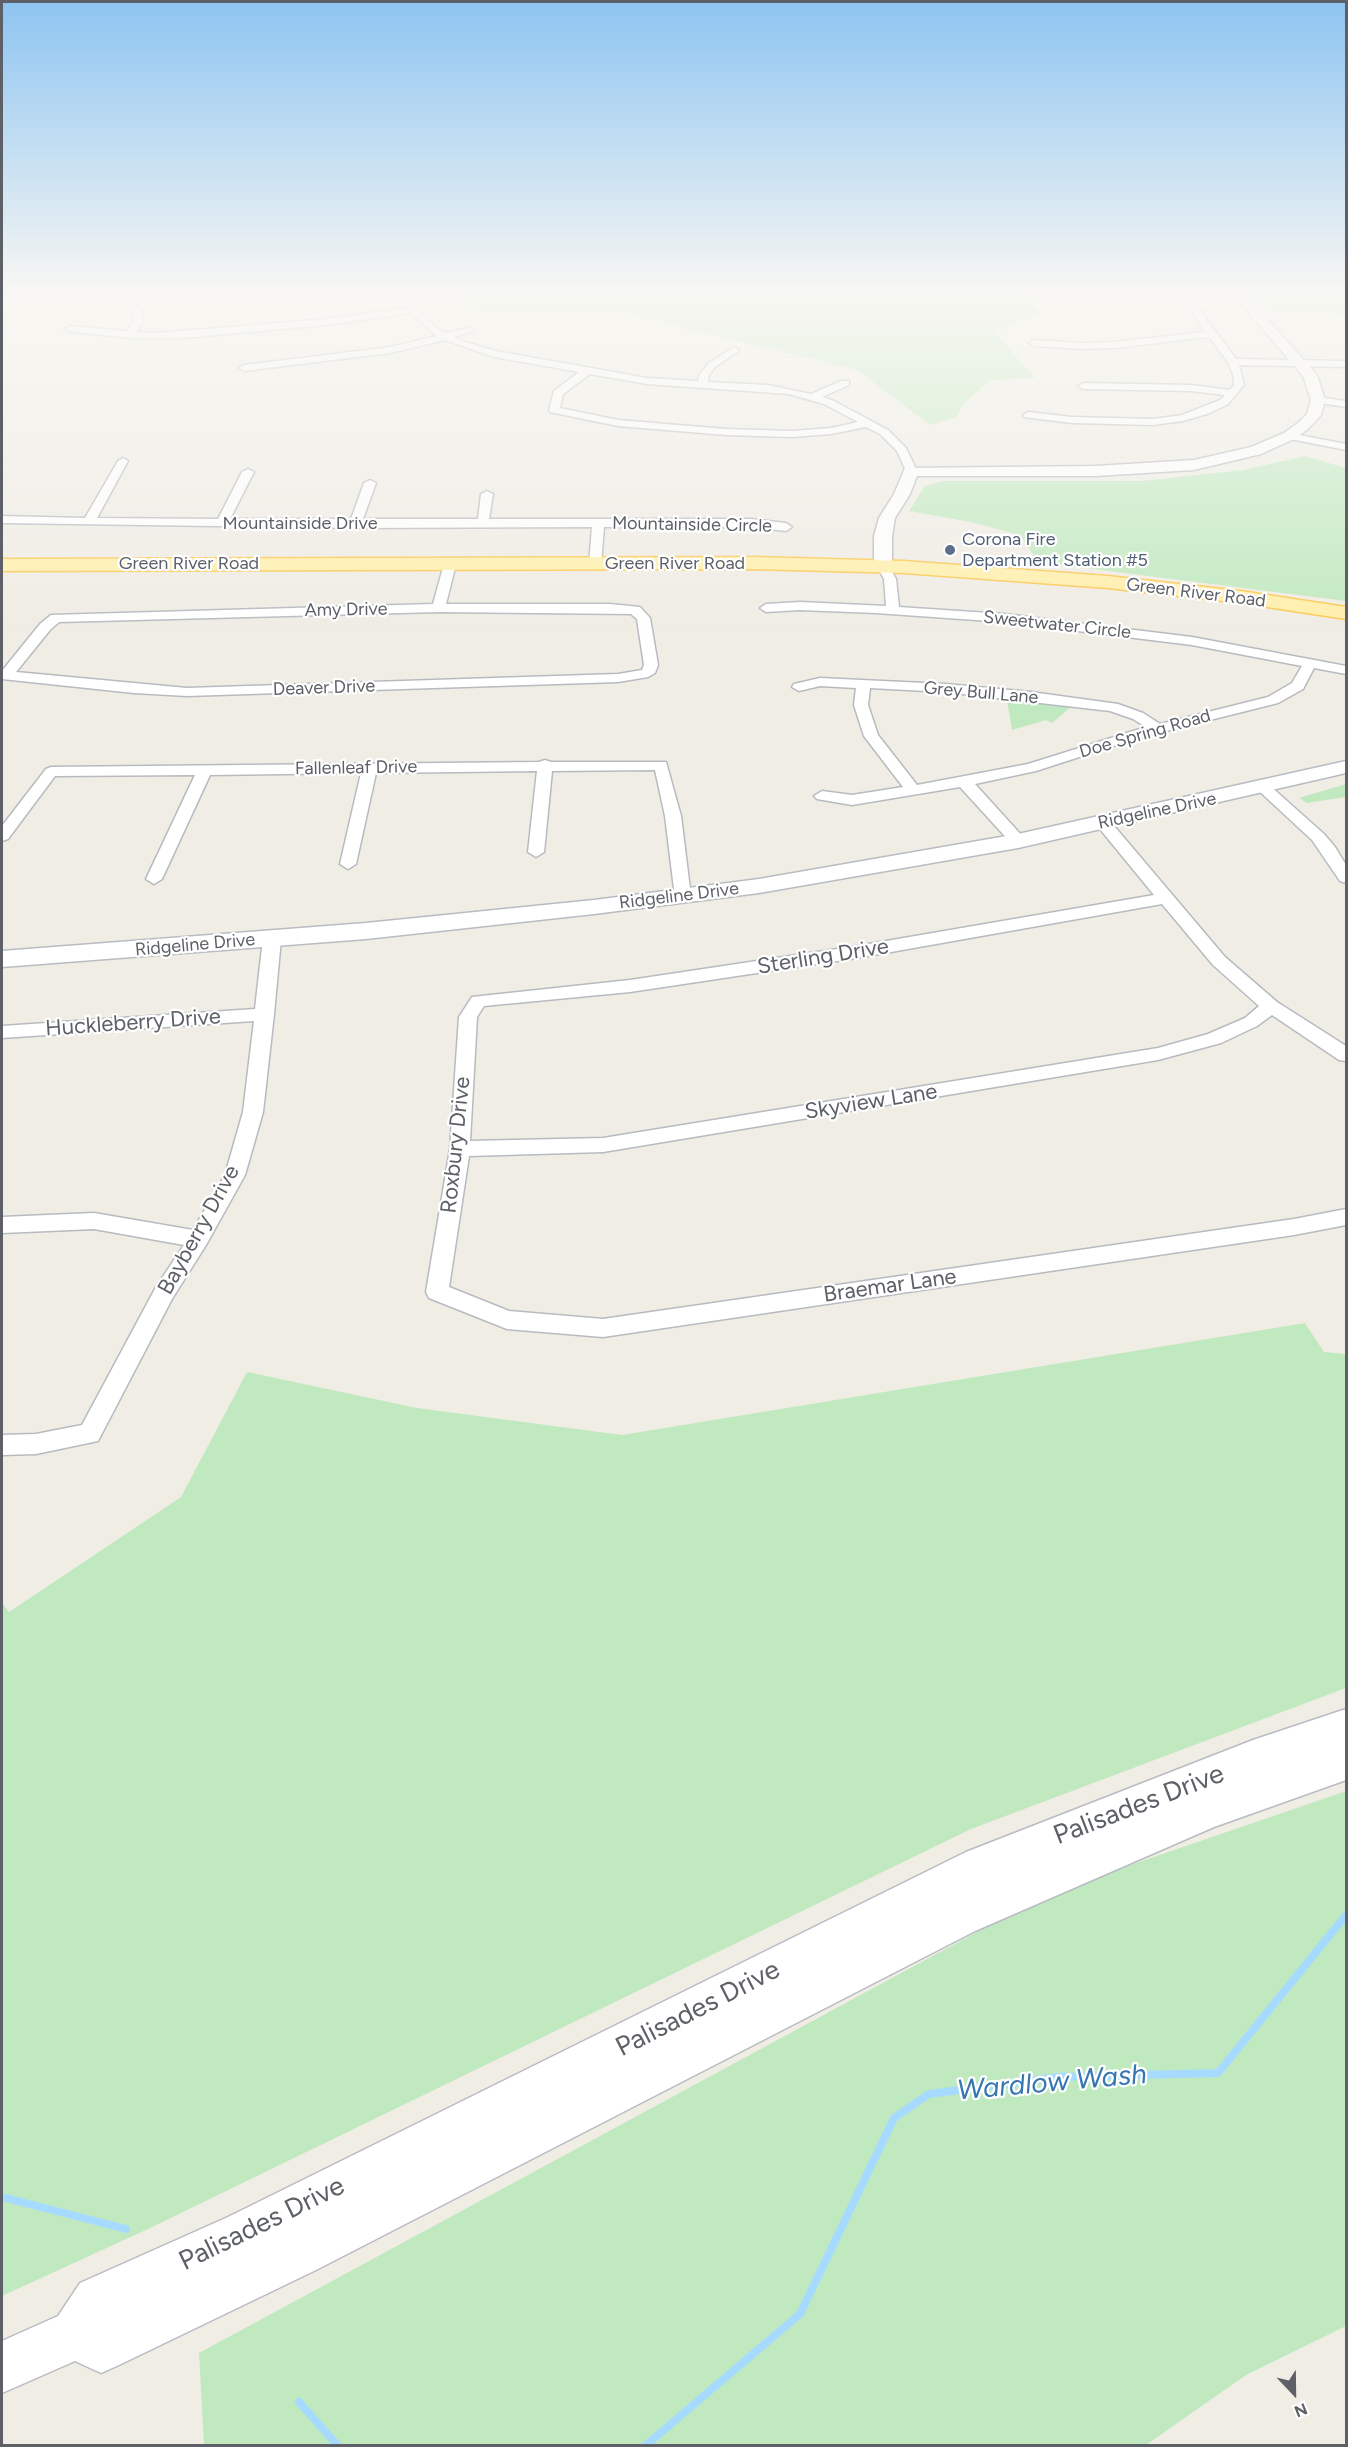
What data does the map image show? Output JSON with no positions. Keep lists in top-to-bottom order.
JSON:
{
  "streets": {
    "main road": ["Green River Road"],
    "street": [
      "Mountainside Drive",
      "Mountainside Circle",
      "Amy Drive",
      "Sweetwater Circle",
      "Deaver Drive",
      "Grey Bull Lane",
      "Doe Spring Road",
      "Fallenleaf Drive",
      "Ridgeline Drive",
      "Sterling Drive",
      "Huckleberry Drive",
      "Skyview Lane",
      "Roxbury Drive",
      "Bayberry Drive",
      "Braemar Lane",
      "Palisades Drive"
    ]
  },
  "crossings": [
    ["Mountainside Drive", "Mountainside Circle"],
    ["Amy Drive", "Deaver Drive"],
    ["Sweetwater Circle", "Doe Spring Road"],
    ["Grey Bull Lane", "Doe Spring Road"],
    ["Fallenleaf Drive", "Ridgeline Drive"],
    ["Ridgeline Drive", "Bayberry Drive"],
    ["Sterling Drive", "Roxbury Drive"],
    ["Huckleberry Drive", "Bayberry Drive"],
    ["Skyview Lane", "Roxbury Drive"],
    ["Roxbury Drive", "Braemar Lane"]
  ],
  "water": ["Wardlow Wash"],
  "places": ["Corona Fire Department Station #5"],
  "north": "bottom"
}
